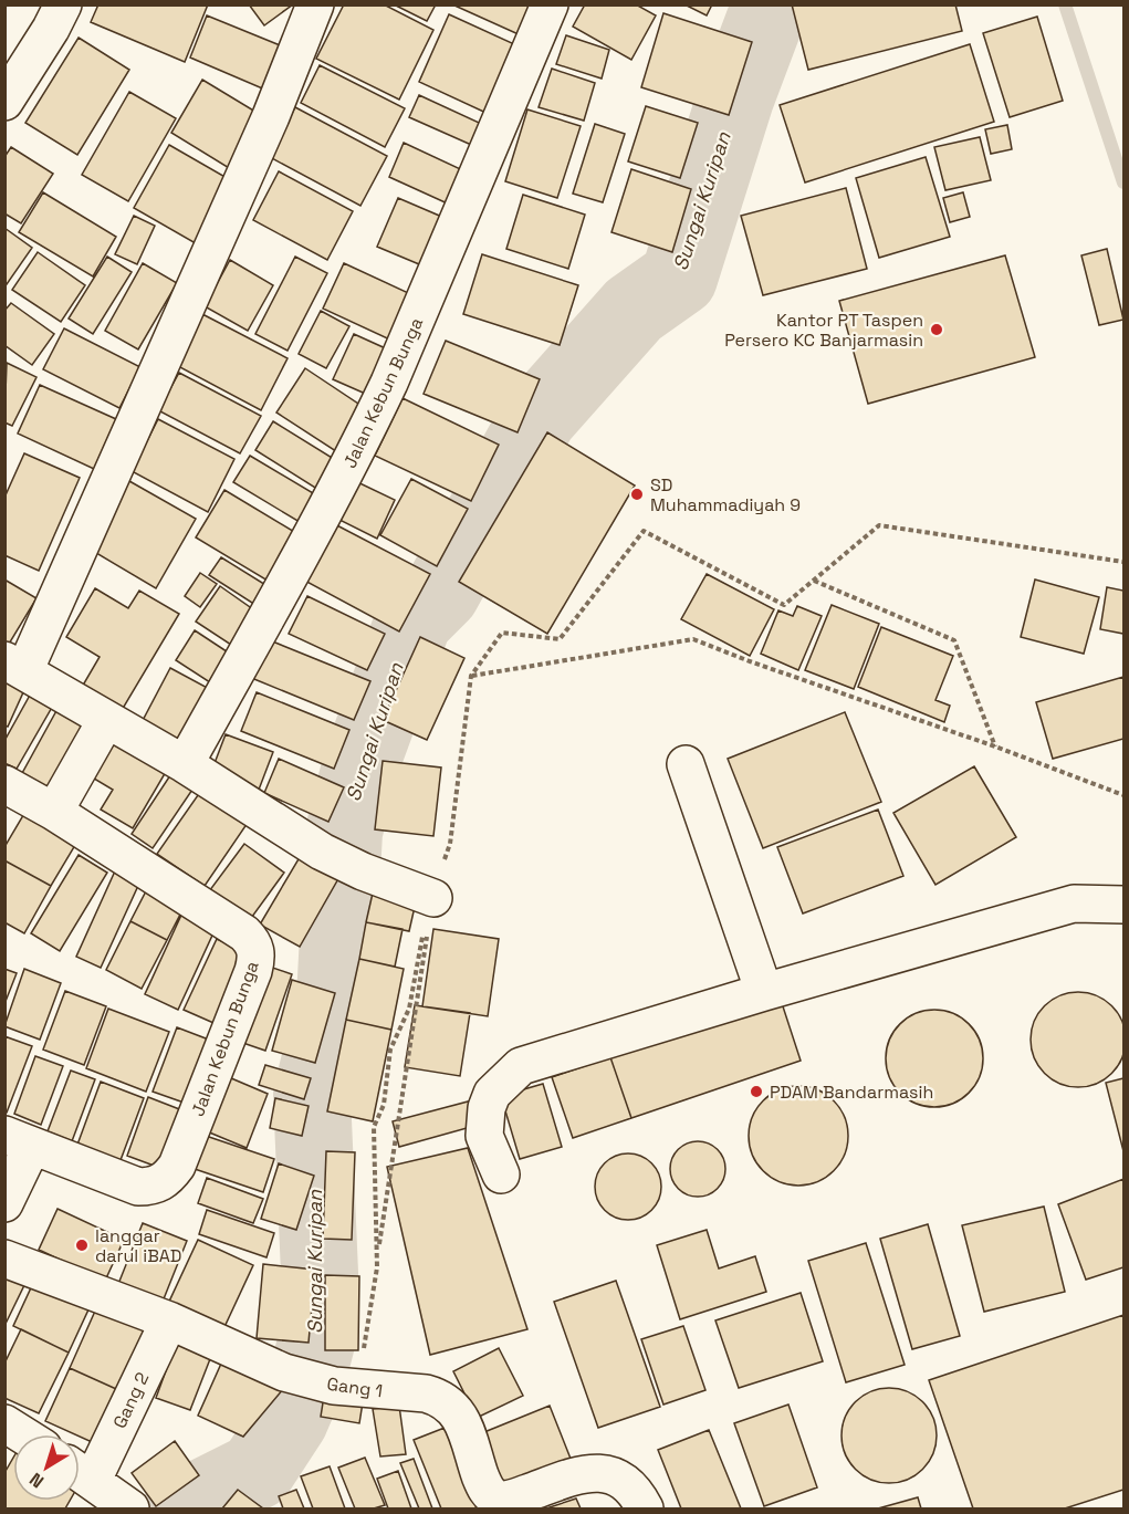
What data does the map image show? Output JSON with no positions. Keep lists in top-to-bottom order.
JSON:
{
  "streets": {
    "street": ["Jalan Kebun Bunga", "Gang 1", "Gang 2"]
  },
  "crossings": [
    ["Gang 1", "Gang 2"]
  ],
  "water": ["Sungai Kuripan"],
  "places": [
    "Kantor PT Taspen Persero KC Banjarmasin",
    "SD Muhammadiyah 9",
    "PDAM Bandarmasih",
    "langgar darul iBAD"
  ],
  "north": "bottom left"
}
